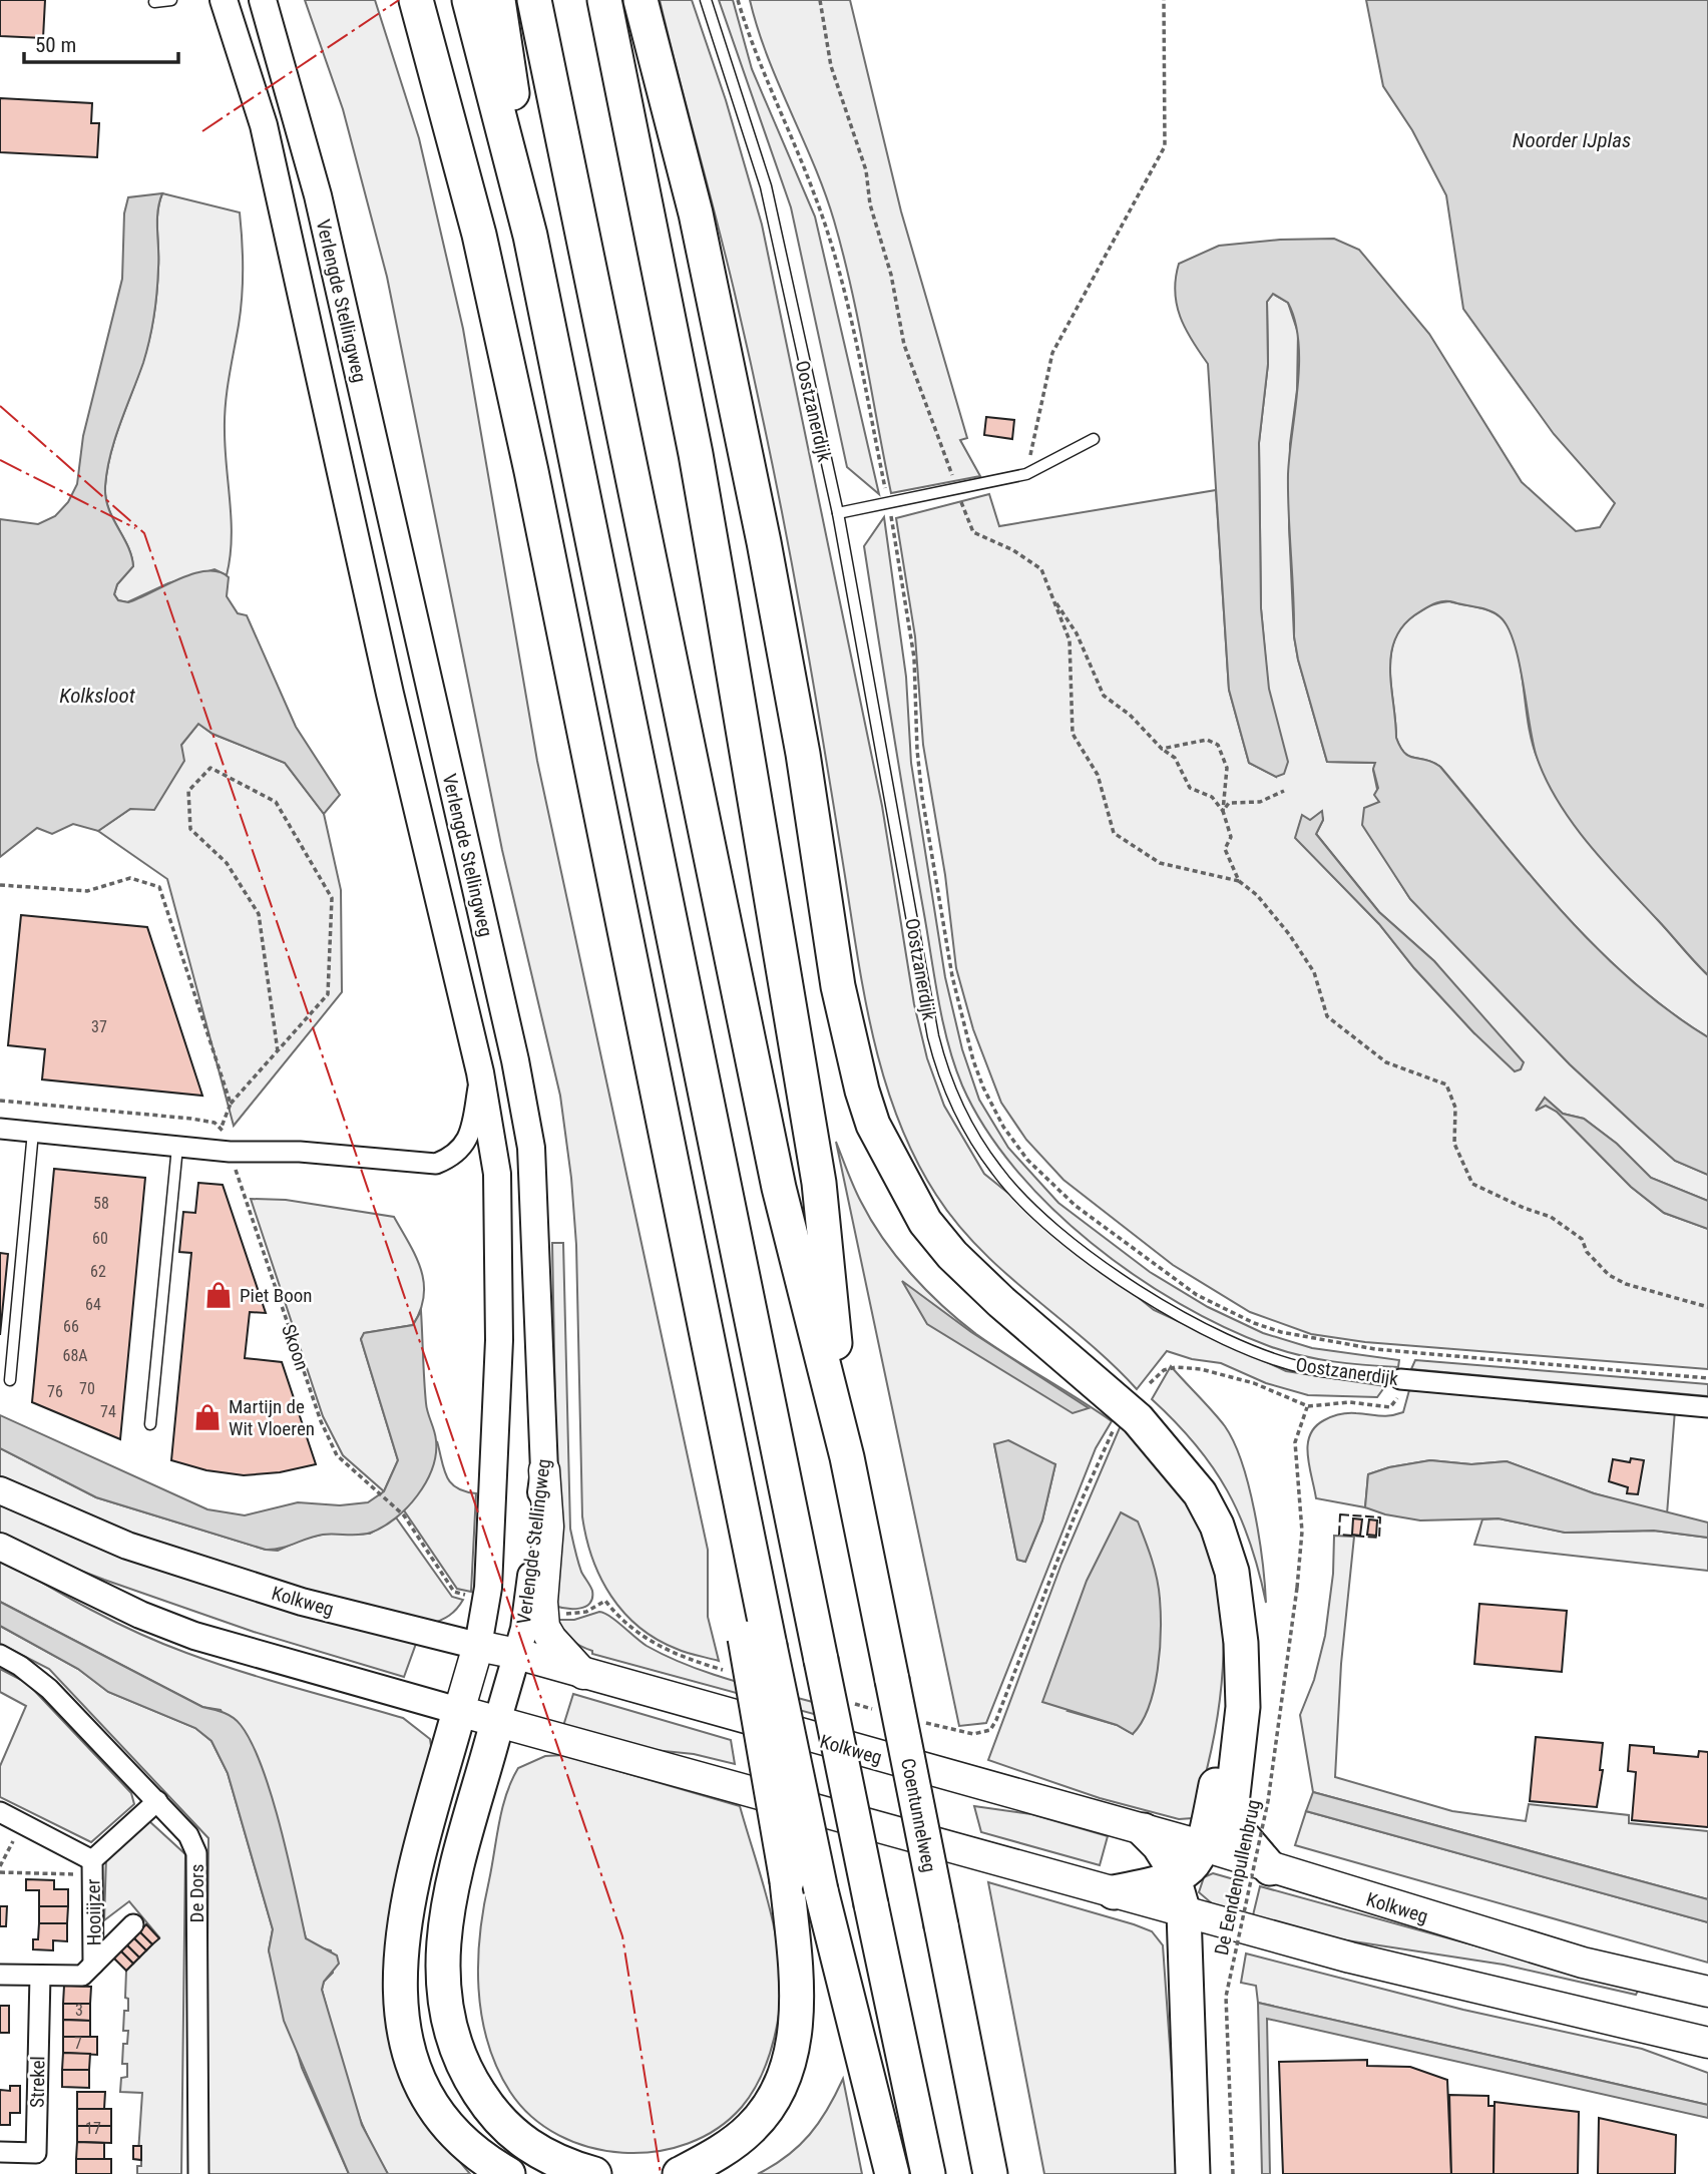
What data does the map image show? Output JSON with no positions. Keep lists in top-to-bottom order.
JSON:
{
  "streets": {
    "highway": ["Coentunnelweg"],
    "main road": ["Verlengde Stellingweg", "Kolkweg"],
    "street": [
      "Oostzanerdijk",
      "De Dors",
      "Hooiijzer",
      "Strekel"
    ],
    "path": ["Skoon", "De Eendenpullenbrug"]
  },
  "crossings": [
    ["Verlengde Stellingweg", "Kolkweg"],
    ["De Dors", "Hooiijzer"]
  ],
  "water": ["Noorder IJplas", "Kolksloot"],
  "places": {
    "shop": ["Piet Boon", "Martijn de Wit Vloeren"]
  },
  "house_numbers": [
    "37",
    "58",
    "60",
    "62",
    "64",
    "66",
    "68A",
    "70",
    "76",
    "74",
    "3",
    "7",
    "17"
  ],
  "scale_bar": "50 m"
}
